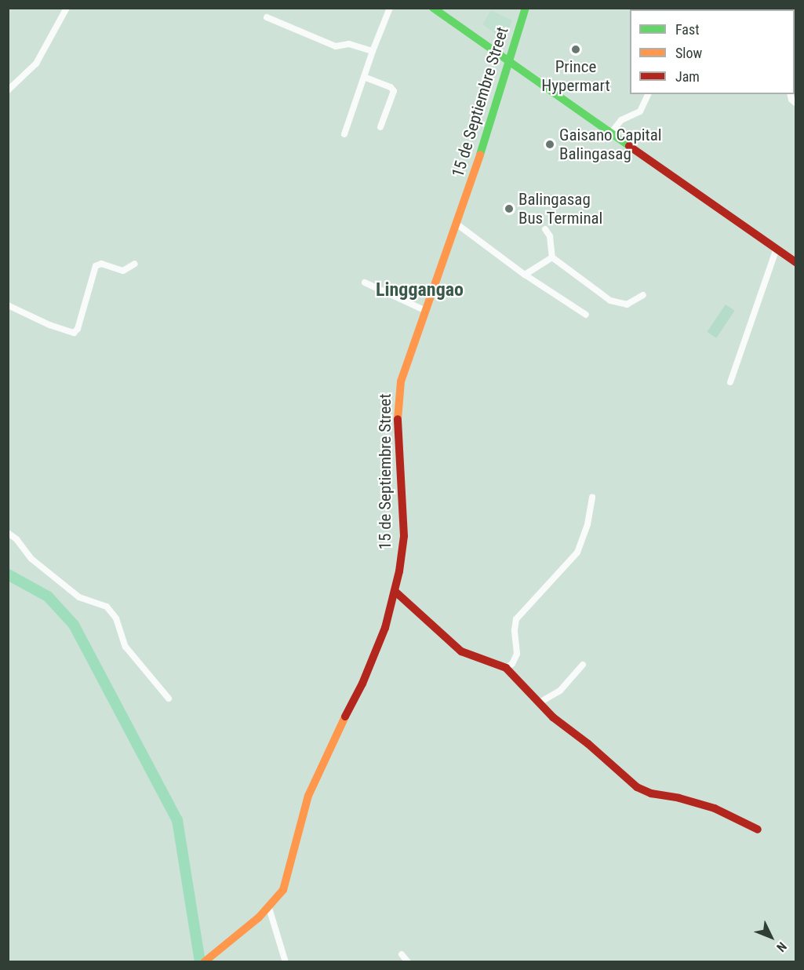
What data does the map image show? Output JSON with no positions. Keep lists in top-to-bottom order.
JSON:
{
  "streets": {
    "main road": ["15 de Septiembre Street"]
  },
  "districts": ["Linggangao"],
  "places": ["Prince Hypermart", "Gaisano Capital Balingasag", "Balingasag Bus Terminal"],
  "legend": ["Fast", "Slow", "Jam"],
  "north": "bottom right"
}
